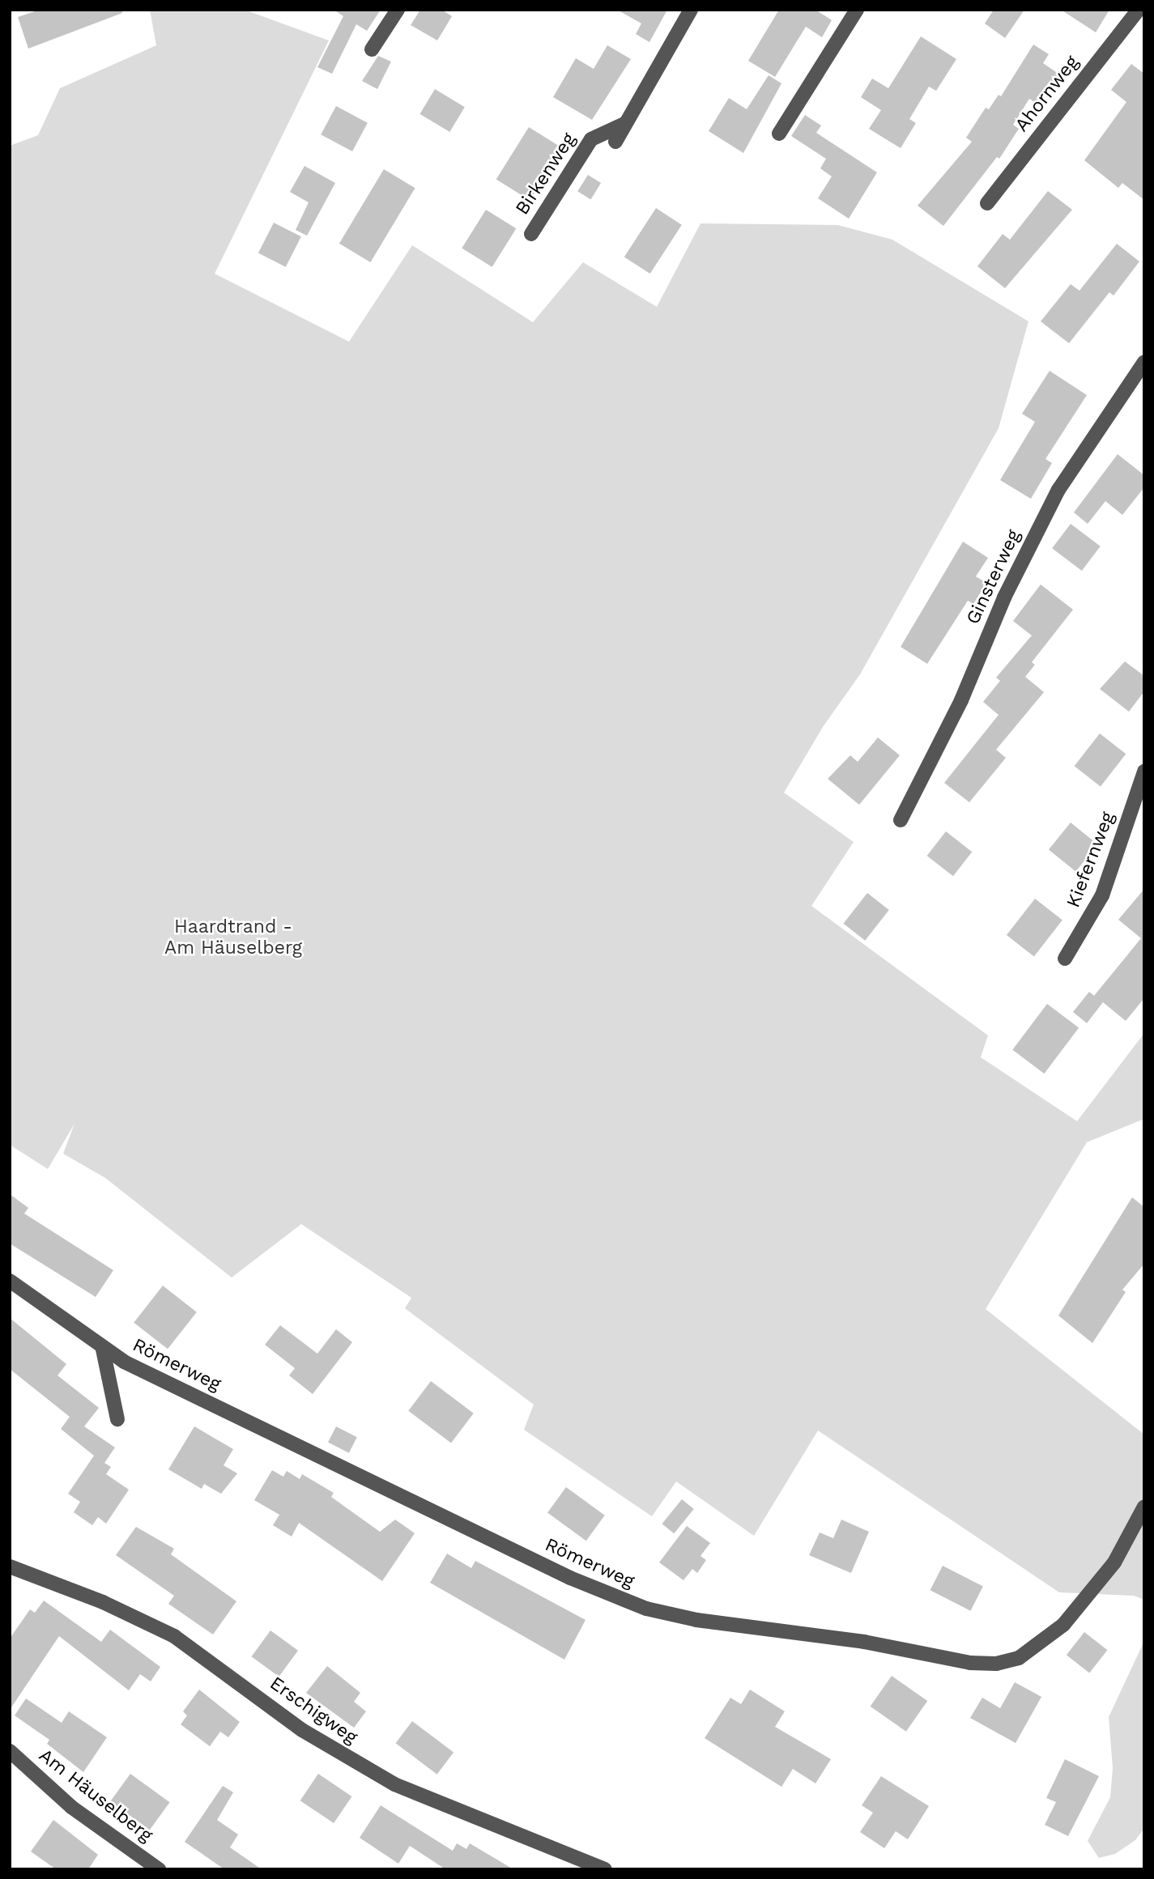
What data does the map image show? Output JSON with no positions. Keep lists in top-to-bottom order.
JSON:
{
  "streets": {
    "street": [
      "Ahornweg",
      "Birkenweg",
      "Ginsterweg",
      "Kiefernweg",
      "Römerweg",
      "Erschigweg",
      "Am Häuselberg"
    ]
  },
  "parks": ["Haardtrand - Am Häuselberg"]
}
